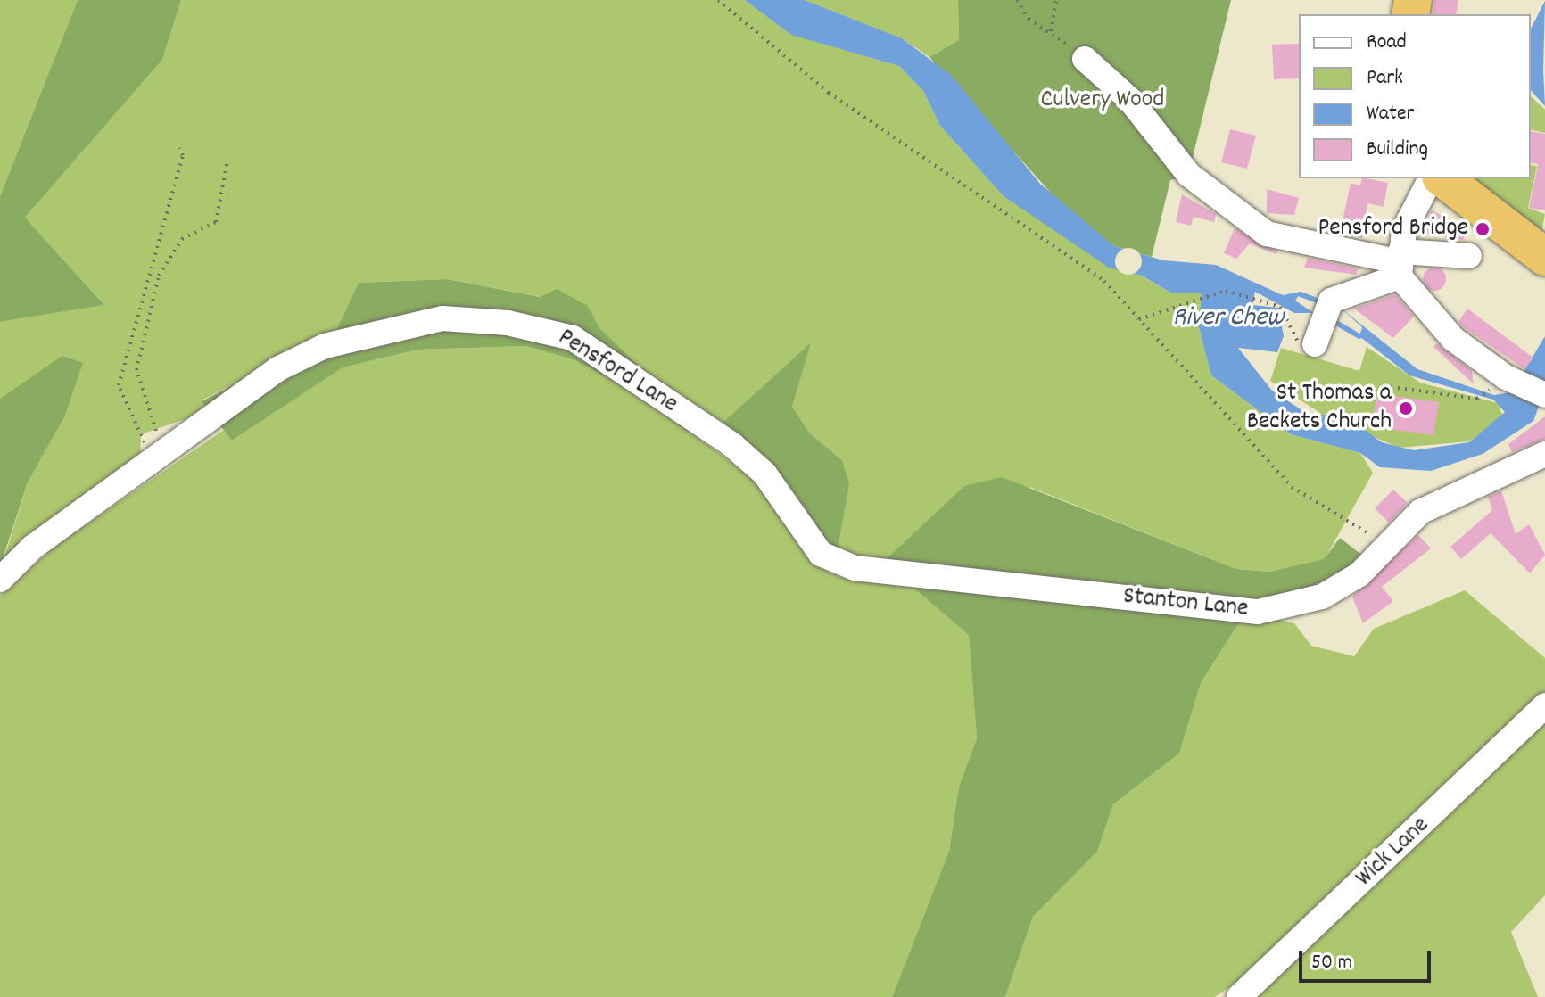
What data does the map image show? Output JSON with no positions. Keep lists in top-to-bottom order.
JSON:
{
  "streets": {
    "street": ["Pensford Lane", "Stanton Lane", "Wick Lane"]
  },
  "crossings": [
    ["Pensford Lane", "Stanton Lane"]
  ],
  "water": ["River Chew"],
  "parks": ["Culvery Wood"],
  "places": ["Pensford Bridge", "St Thomas a Beckets Church"],
  "legend": [
    "Road",
    "Park",
    "Water",
    "Building"
  ],
  "scale_bar": "50 m"
}
